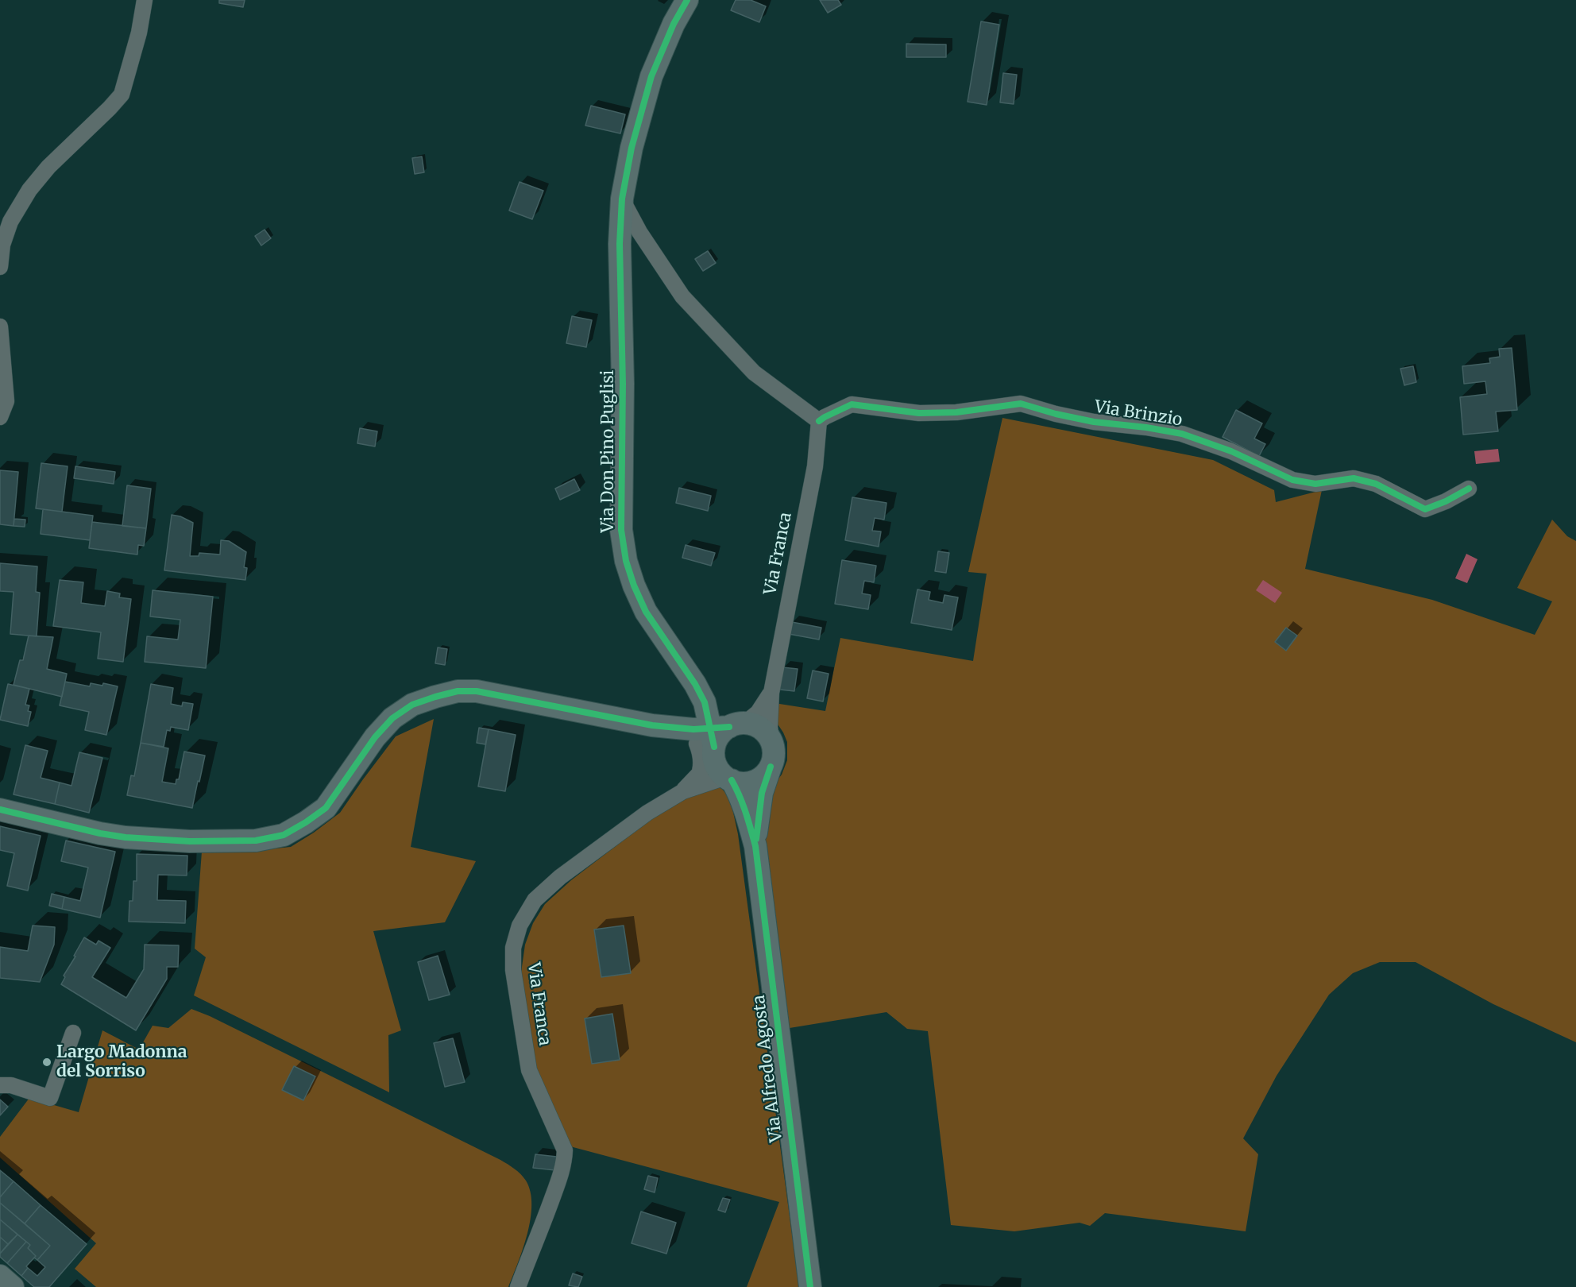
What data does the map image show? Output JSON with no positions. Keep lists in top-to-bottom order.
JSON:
{
  "streets": {
    "street": [
      "Via Brinzio",
      "Via Don Pino Puglisi",
      "Via Franca",
      "Via Alfredo Agosta"
    ]
  },
  "crossings": [
    ["Via Brinzio", "Via Franca"],
    ["Via Don Pino Puglisi", "Via Alfredo Agosta"],
    ["Via Franca", "Via Alfredo Agosta"]
  ],
  "places": ["Largo Madonna del Sorriso"]
}
